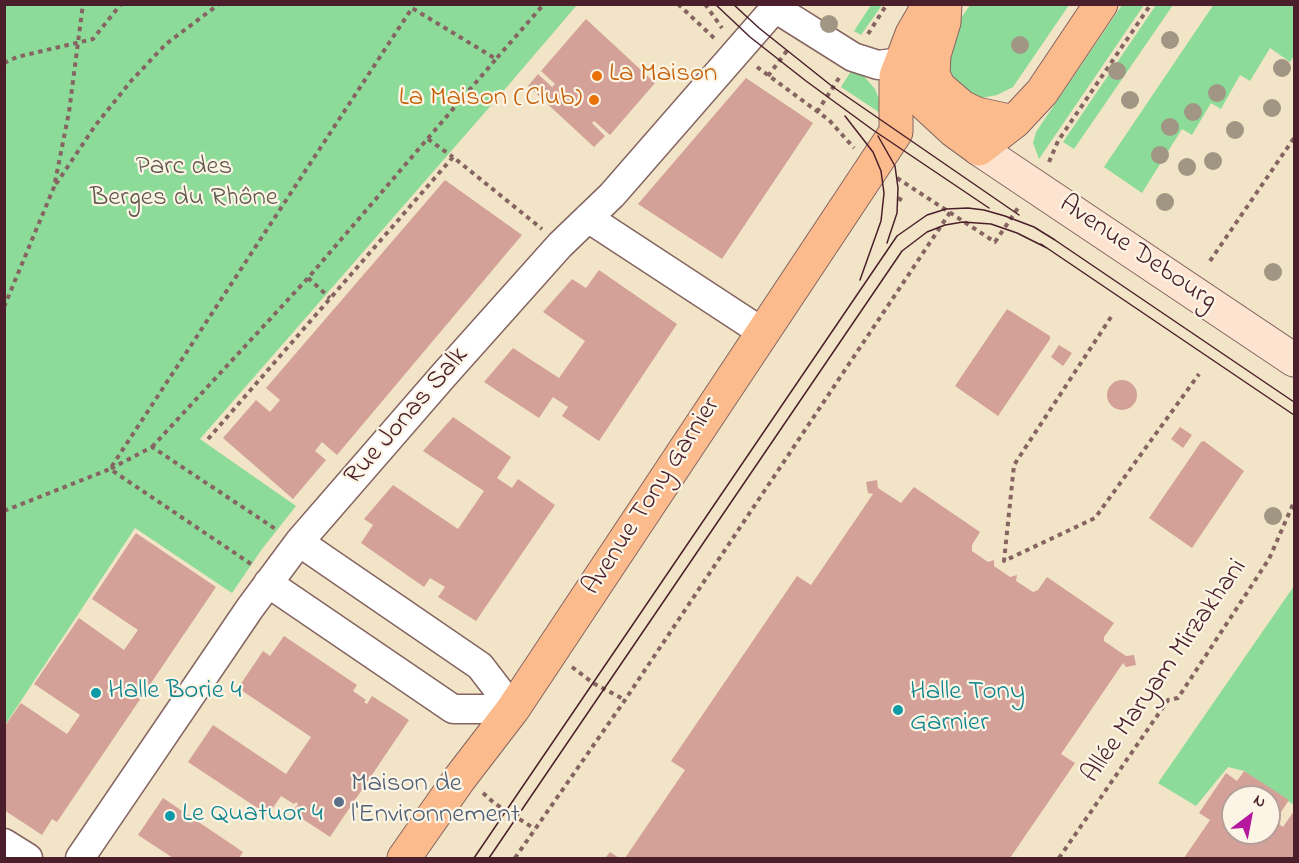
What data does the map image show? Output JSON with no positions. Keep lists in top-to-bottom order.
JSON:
{
  "streets": {
    "main road": ["Avenue Tony Garnier"],
    "street": ["Avenue Debourg", "Rue Jonas Salk"],
    "path": ["Allée Maryam Mirzakhani"]
  },
  "parks": ["Parc des Berges du Rhône"],
  "places": [
    "La Maison",
    "La Maison (Club)",
    "Halle Borie 4",
    "Halle Tony Garnier",
    "Maison de l'Environnement",
    "Le Quatuor 4"
  ],
  "north": "top right"
}
